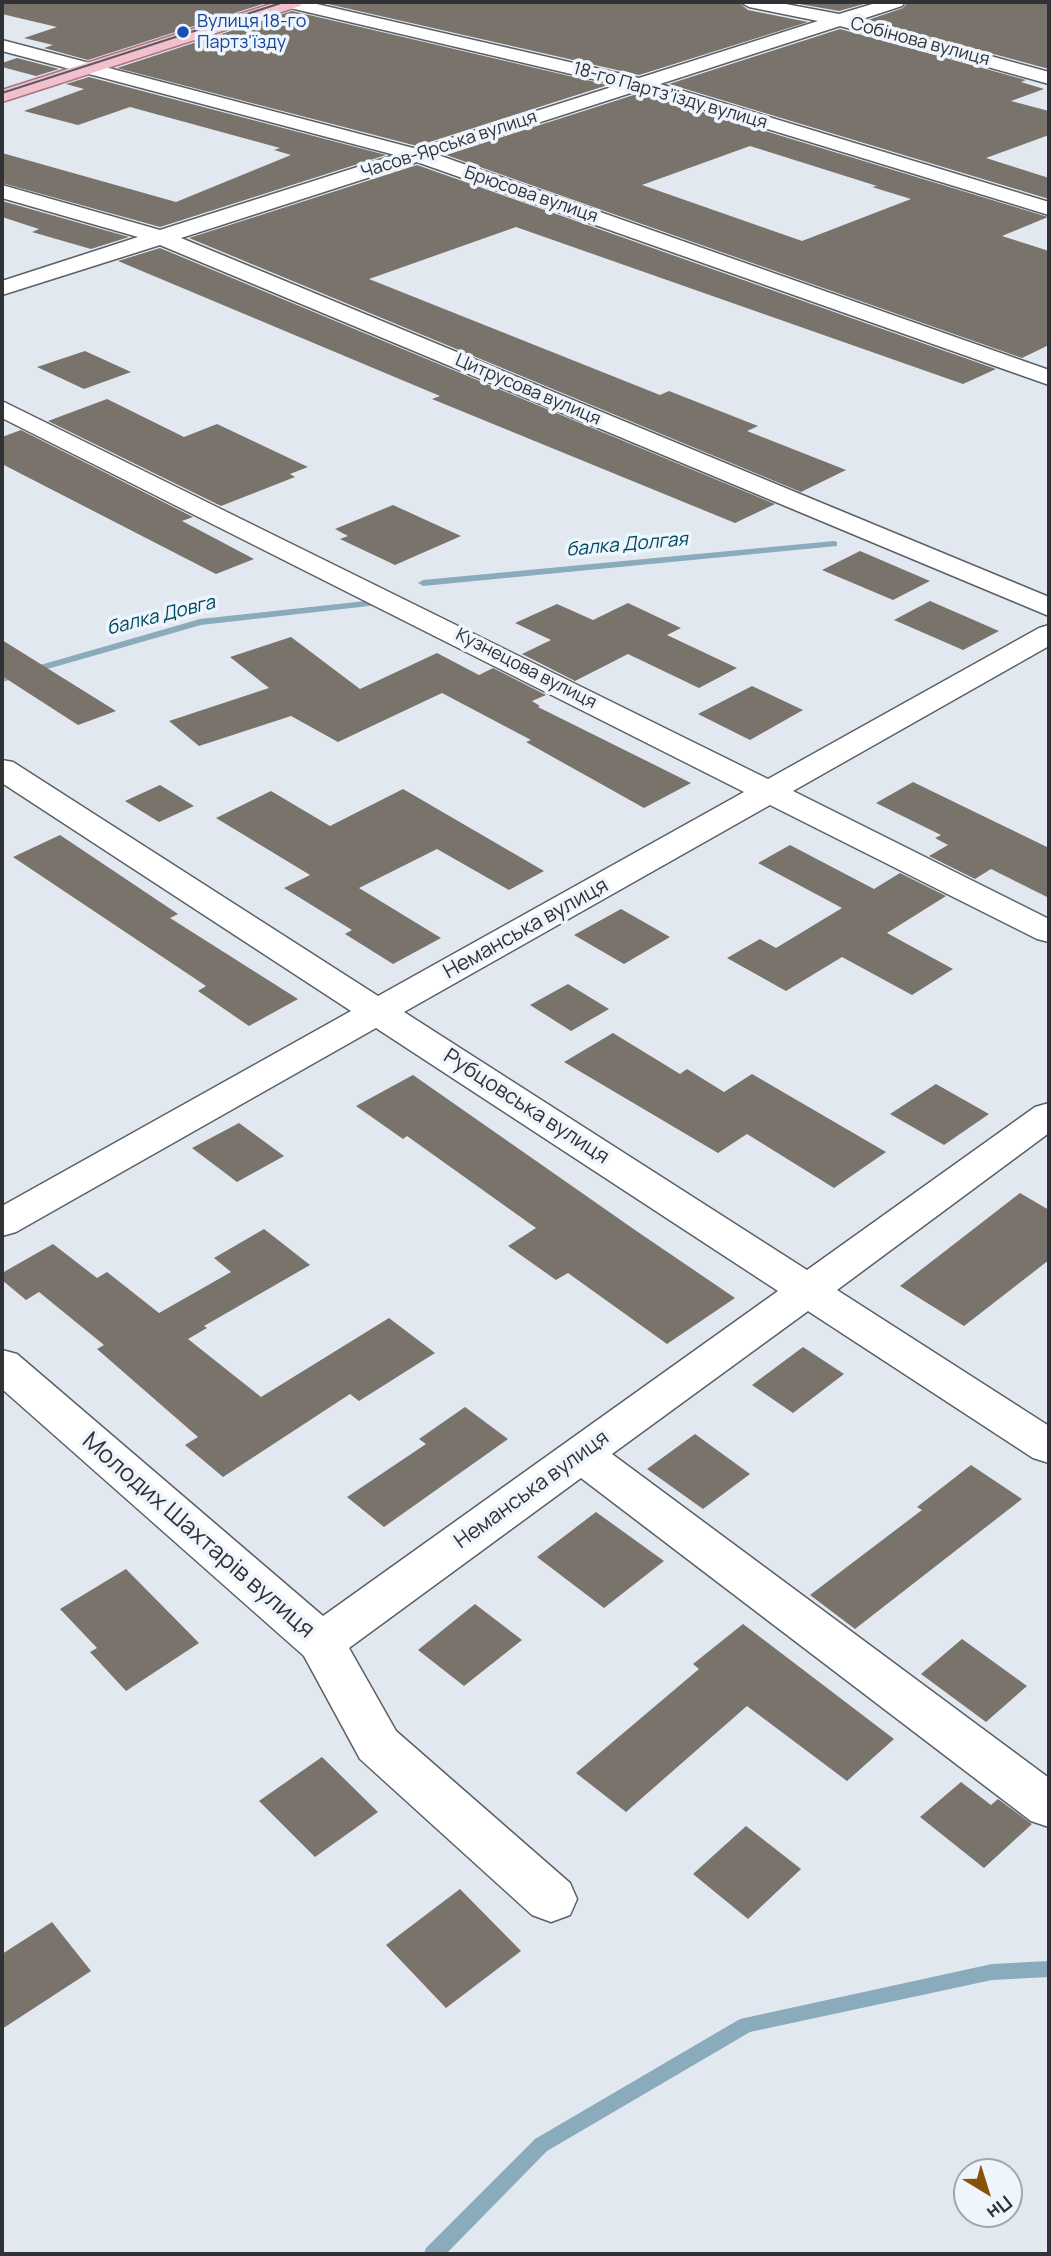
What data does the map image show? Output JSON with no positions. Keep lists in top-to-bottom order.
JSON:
{
  "streets": {
    "street": [
      "Собінова вулиця",
      "18-го Партз’їзду вулиця",
      "Часов-Ярська вулиця",
      "Брюсова вулиця",
      "Цитрусова вулиця",
      "Кузнецова вулиця",
      "Неманська вулиця",
      "Рубцовська вулиця",
      "Молодих Шахтарів вулиця"
    ]
  },
  "crossings": [
    ["Собінова вулиця", "Часов-Ярська вулиця"],
    ["18-го Партз’їзду вулиця", "Часов-Ярська вулиця"],
    ["Часов-Ярська вулиця", "Брюсова вулиця"],
    ["Часов-Ярська вулиця", "Цитрусова вулиця"],
    ["Кузнецова вулиця", "Неманська вулиця"],
    ["Неманська вулиця", "Рубцовська вулиця"],
    ["Неманська вулиця", "Молодих Шахтарів вулиця"]
  ],
  "water": ["балка Долгая", "балка Довга"],
  "places": ["Вулиця 18-го Партз'їзду"],
  "north": "bottom right"
}
